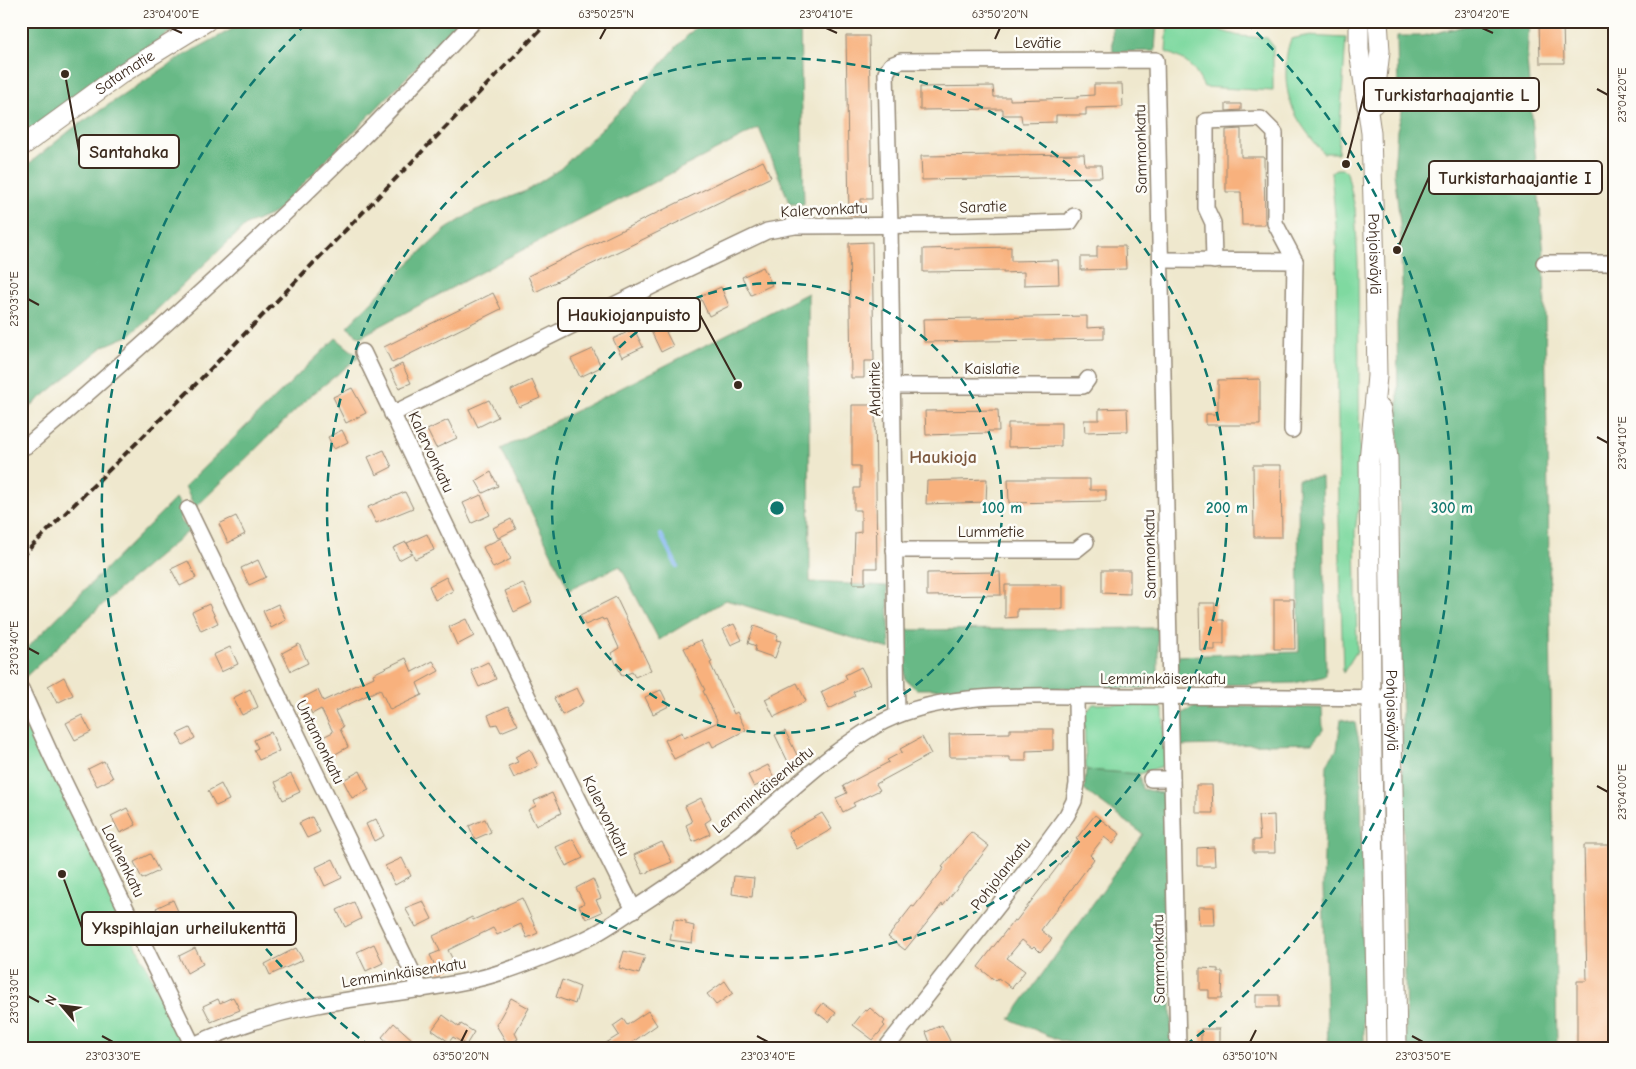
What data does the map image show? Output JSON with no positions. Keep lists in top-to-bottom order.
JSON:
{
  "streets": {
    "main road": ["Satamatie", "Pohjoisväylä"],
    "street": [
      "Levätie",
      "Sammonkatu",
      "Saratie",
      "Kalervonkatu",
      "Kaislatie",
      "Ahdintie",
      "Lummetie",
      "Lemminkäisenkatu",
      "Untamonkatu",
      "Louhenkatu",
      "Pohjolankatu"
    ]
  },
  "crossings": [
    ["Levätie", "Sammonkatu"],
    ["Levätie", "Ahdintie"],
    ["Sammonkatu", "Lemminkäisenkatu"],
    ["Saratie", "Kalervonkatu"],
    ["Saratie", "Ahdintie"],
    ["Kalervonkatu", "Ahdintie"],
    ["Kalervonkatu", "Lemminkäisenkatu"],
    ["Pohjoisväylä", "Lemminkäisenkatu"],
    ["Kaislatie", "Ahdintie"],
    ["Ahdintie", "Lummetie"],
    ["Ahdintie", "Lemminkäisenkatu"],
    ["Lemminkäisenkatu", "Untamonkatu"],
    ["Lemminkäisenkatu", "Louhenkatu"],
    ["Lemminkäisenkatu", "Pohjolankatu"]
  ],
  "districts": ["Haukioja"],
  "places": [
    "Santahaka",
    "Turkistarhaajantie L",
    "Turkistarhaajantie I",
    "Haukiojanpuisto",
    "Ykspihlajan urheilukenttä"
  ],
  "north": "top left",
  "coordinates": [
    "23°04'00\"E",
    "63°50'25\"N",
    "23°04'10\"E",
    "63°50'20\"N",
    "23°04'20\"E",
    "23°03'50\"E",
    "23°03'40\"E",
    "23°03'30\"E",
    "63°50'10\"N"
  ],
  "rings": ["100 m", "200 m", "300 m"]
}
